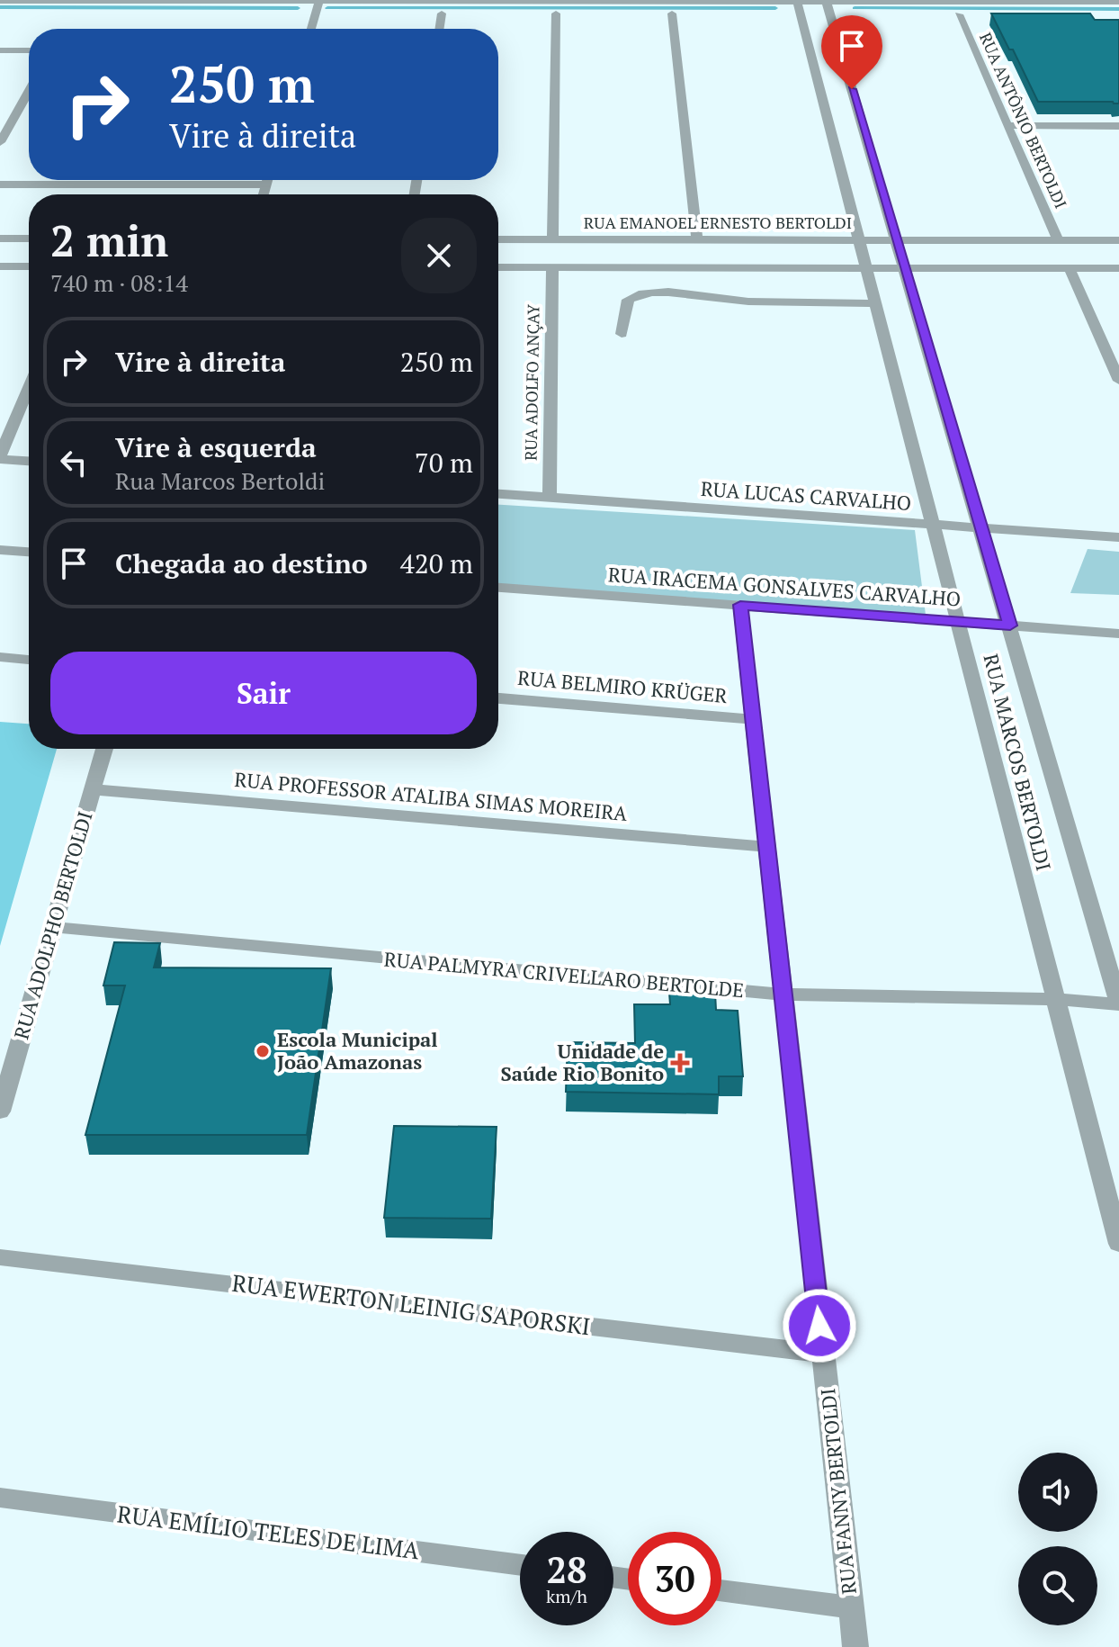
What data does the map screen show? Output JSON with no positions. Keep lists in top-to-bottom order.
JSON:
{
  "streets": {
    "street": [
      "RUA ANTÔNIO BERTOLDI",
      "RUA EMANOEL ERNESTO BERTOLDI",
      "RUA ADOLFO ANÇAY",
      "RUA LUCAS CARVALHO",
      "RUA IRACEMA GONSALVES CARVALHO",
      "RUA BELMIRO KRÜGER",
      "RUA MARCOS BERTOLDI",
      "RUA PROFESSOR ATALIBA SIMAS MOREIRA",
      "RUA ADOLPHO BERTOLDI",
      "RUA PALMYRA CRIVELLARO BERTOLDE",
      "RUA EWERTON LEINIG SAPORSKI",
      "RUA FANNY BERTOLDI",
      "RUA EMÍLIO TELES DE LIMA"
    ]
  },
  "crossings": [
    ["RUA ANTÔNIO BERTOLDI", "RUA EMANOEL ERNESTO BERTOLDI"],
    ["RUA EMANOEL ERNESTO BERTOLDI", "RUA MARCOS BERTOLDI"],
    ["RUA ADOLFO ANÇAY", "RUA LUCAS CARVALHO"],
    ["RUA LUCAS CARVALHO", "RUA MARCOS BERTOLDI"],
    ["RUA IRACEMA GONSALVES CARVALHO", "RUA MARCOS BERTOLDI"],
    ["RUA IRACEMA GONSALVES CARVALHO", "RUA FANNY BERTOLDI"],
    ["RUA BELMIRO KRÜGER", "RUA FANNY BERTOLDI"],
    ["RUA MARCOS BERTOLDI", "RUA PALMYRA CRIVELLARO BERTOLDE"],
    ["RUA PROFESSOR ATALIBA SIMAS MOREIRA", "RUA ADOLPHO BERTOLDI"],
    ["RUA PROFESSOR ATALIBA SIMAS MOREIRA", "RUA FANNY BERTOLDI"],
    ["RUA ADOLPHO BERTOLDI", "RUA PALMYRA CRIVELLARO BERTOLDE"],
    ["RUA PALMYRA CRIVELLARO BERTOLDE", "RUA FANNY BERTOLDI"],
    ["RUA EWERTON LEINIG SAPORSKI", "RUA FANNY BERTOLDI"]
  ],
  "places": {
    "other": ["Escola Municipal João Amazonas"],
    "health": ["Unidade de Saúde Rio Bonito"]
  },
  "page": {
    "turn": ["250 m", "Vire à direita"],
    "heading": ["2 min", "740 m · 08:14"],
    "list": [
      {
        "name": "Vire à direita",
        "value": "250 m"
      },
      {
        "name": "Vire à esquerda",
        "note": "Rua Marcos Bertoldi",
        "value": "70 m"
      },
      {
        "name": "Chegada ao destino",
        "value": "420 m"
      }
    ],
    "buttons": "Sair",
    "speed": "28 km/h",
    "limit": "30"
  }
}
